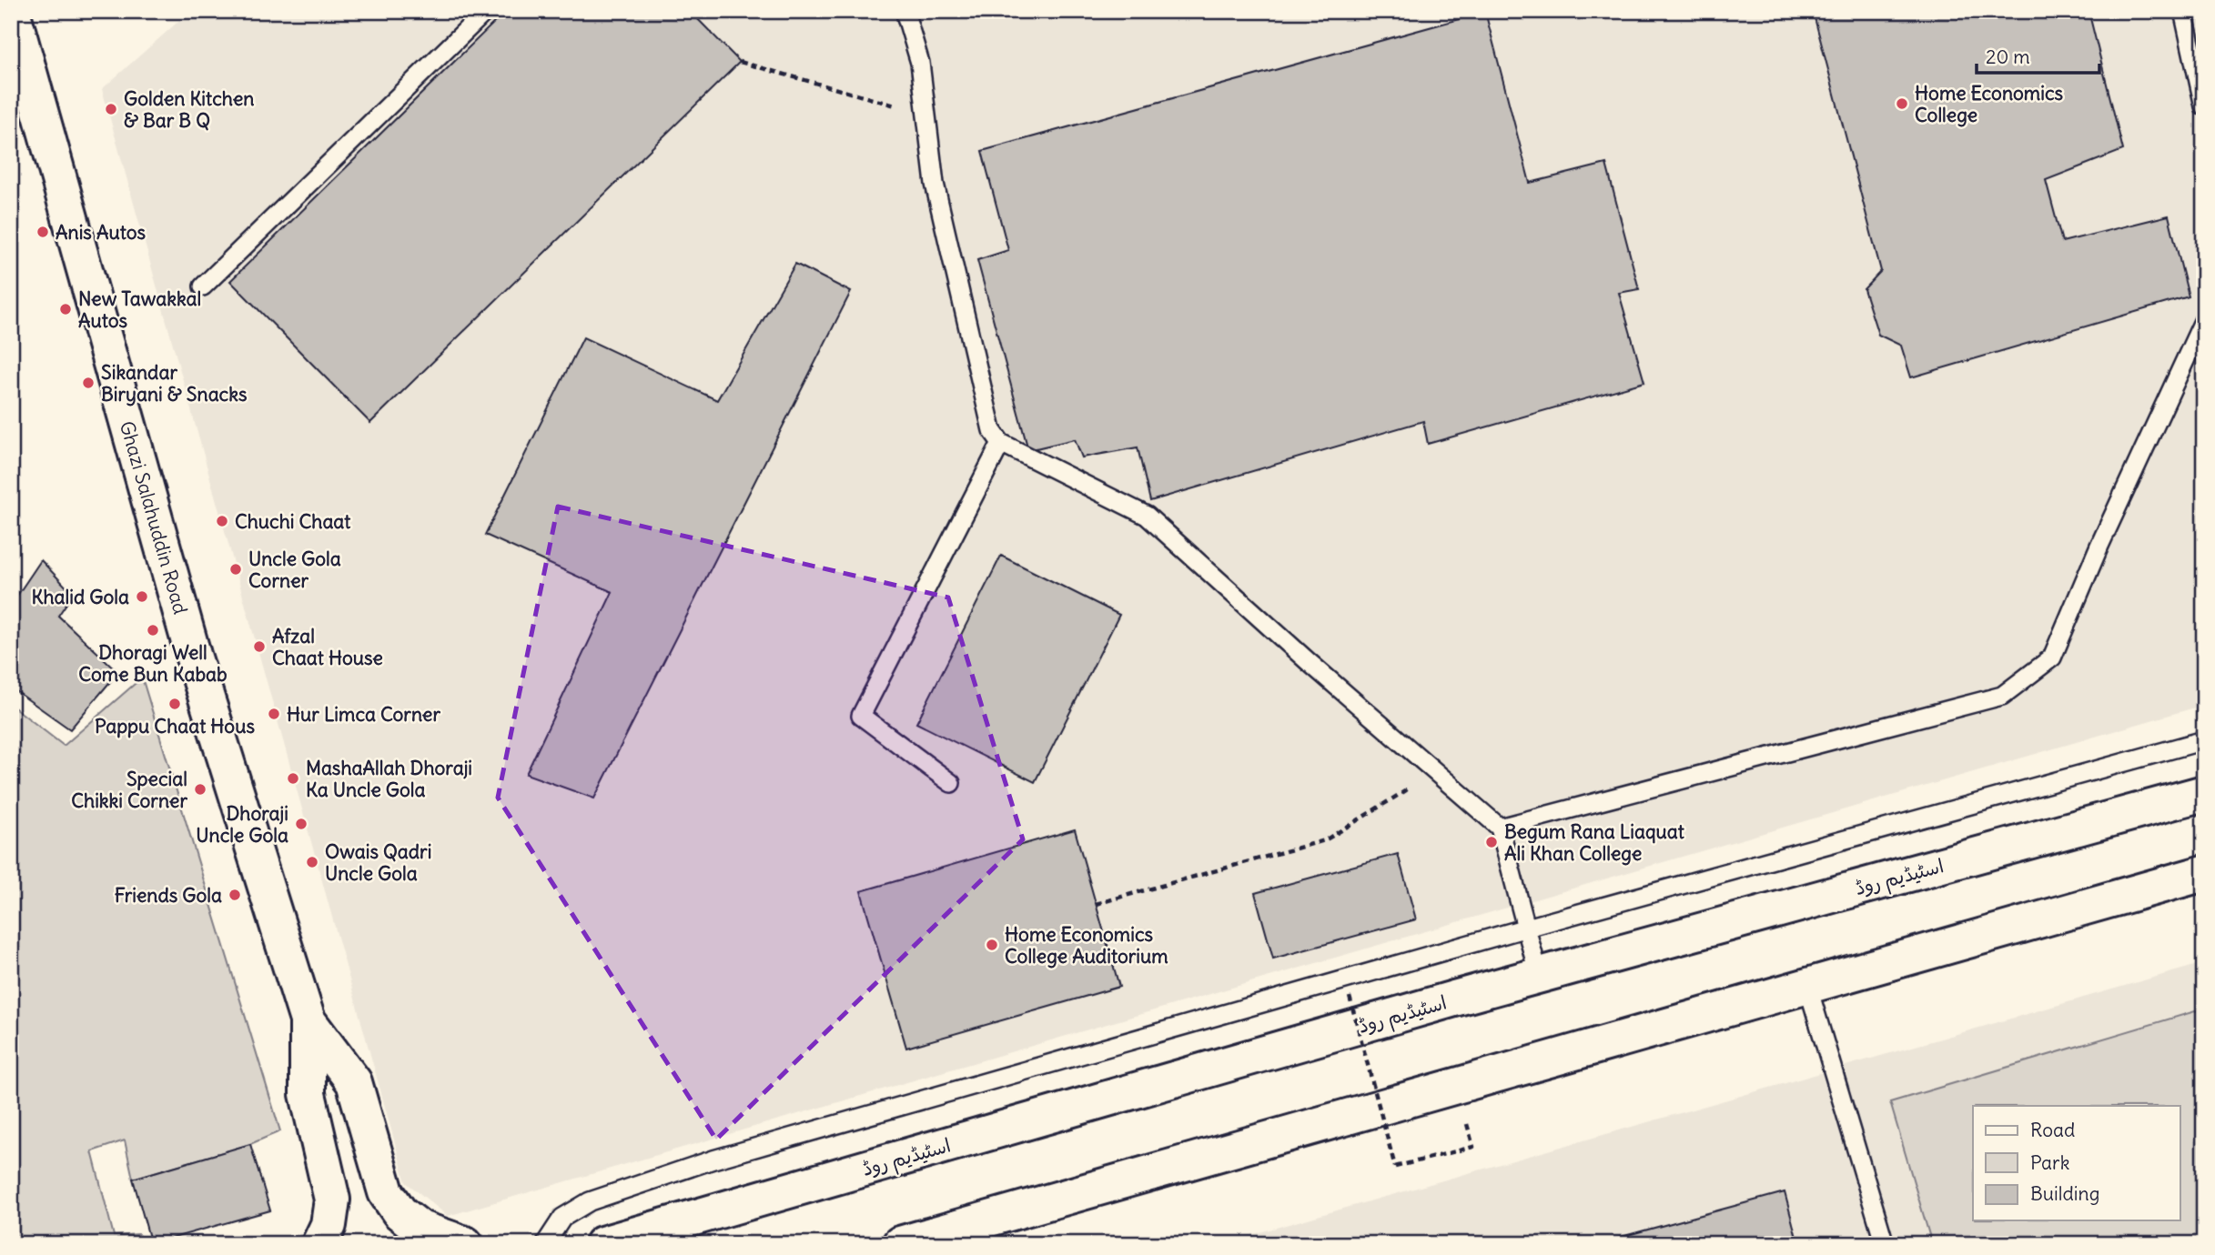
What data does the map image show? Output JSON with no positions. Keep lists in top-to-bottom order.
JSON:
{
  "streets": {
    "main road": ["Ghazi Salahuddin Road", "اسٹیڈیم روڈ"]
  },
  "places": [
    "Home Economics College",
    "Golden Kitchen & Bar B Q",
    "Anis Autos",
    "New Tawakkal Autos",
    "Sikandar Biryani & Snacks",
    "Chuchi Chaat",
    "Uncle Gola Corner",
    "Khalid Gola",
    "Dhoragi Well Come Bun Kabab",
    "Afzal Chaat House",
    "Pappu Chaat Hous",
    "Hur Limca Corner",
    "MashaAllah Dhoraji Ka Uncle Gola",
    "Special Chikki Corner",
    "Dhoraji Uncle Gola",
    "Begum Rana Liaquat Ali Khan College",
    "Owais Qadri Uncle Gola",
    "Friends Gola",
    "Home Economics College Auditorium"
  ],
  "legend": ["Road", "Park", "Building"],
  "scale_bar": "20 m"
}
